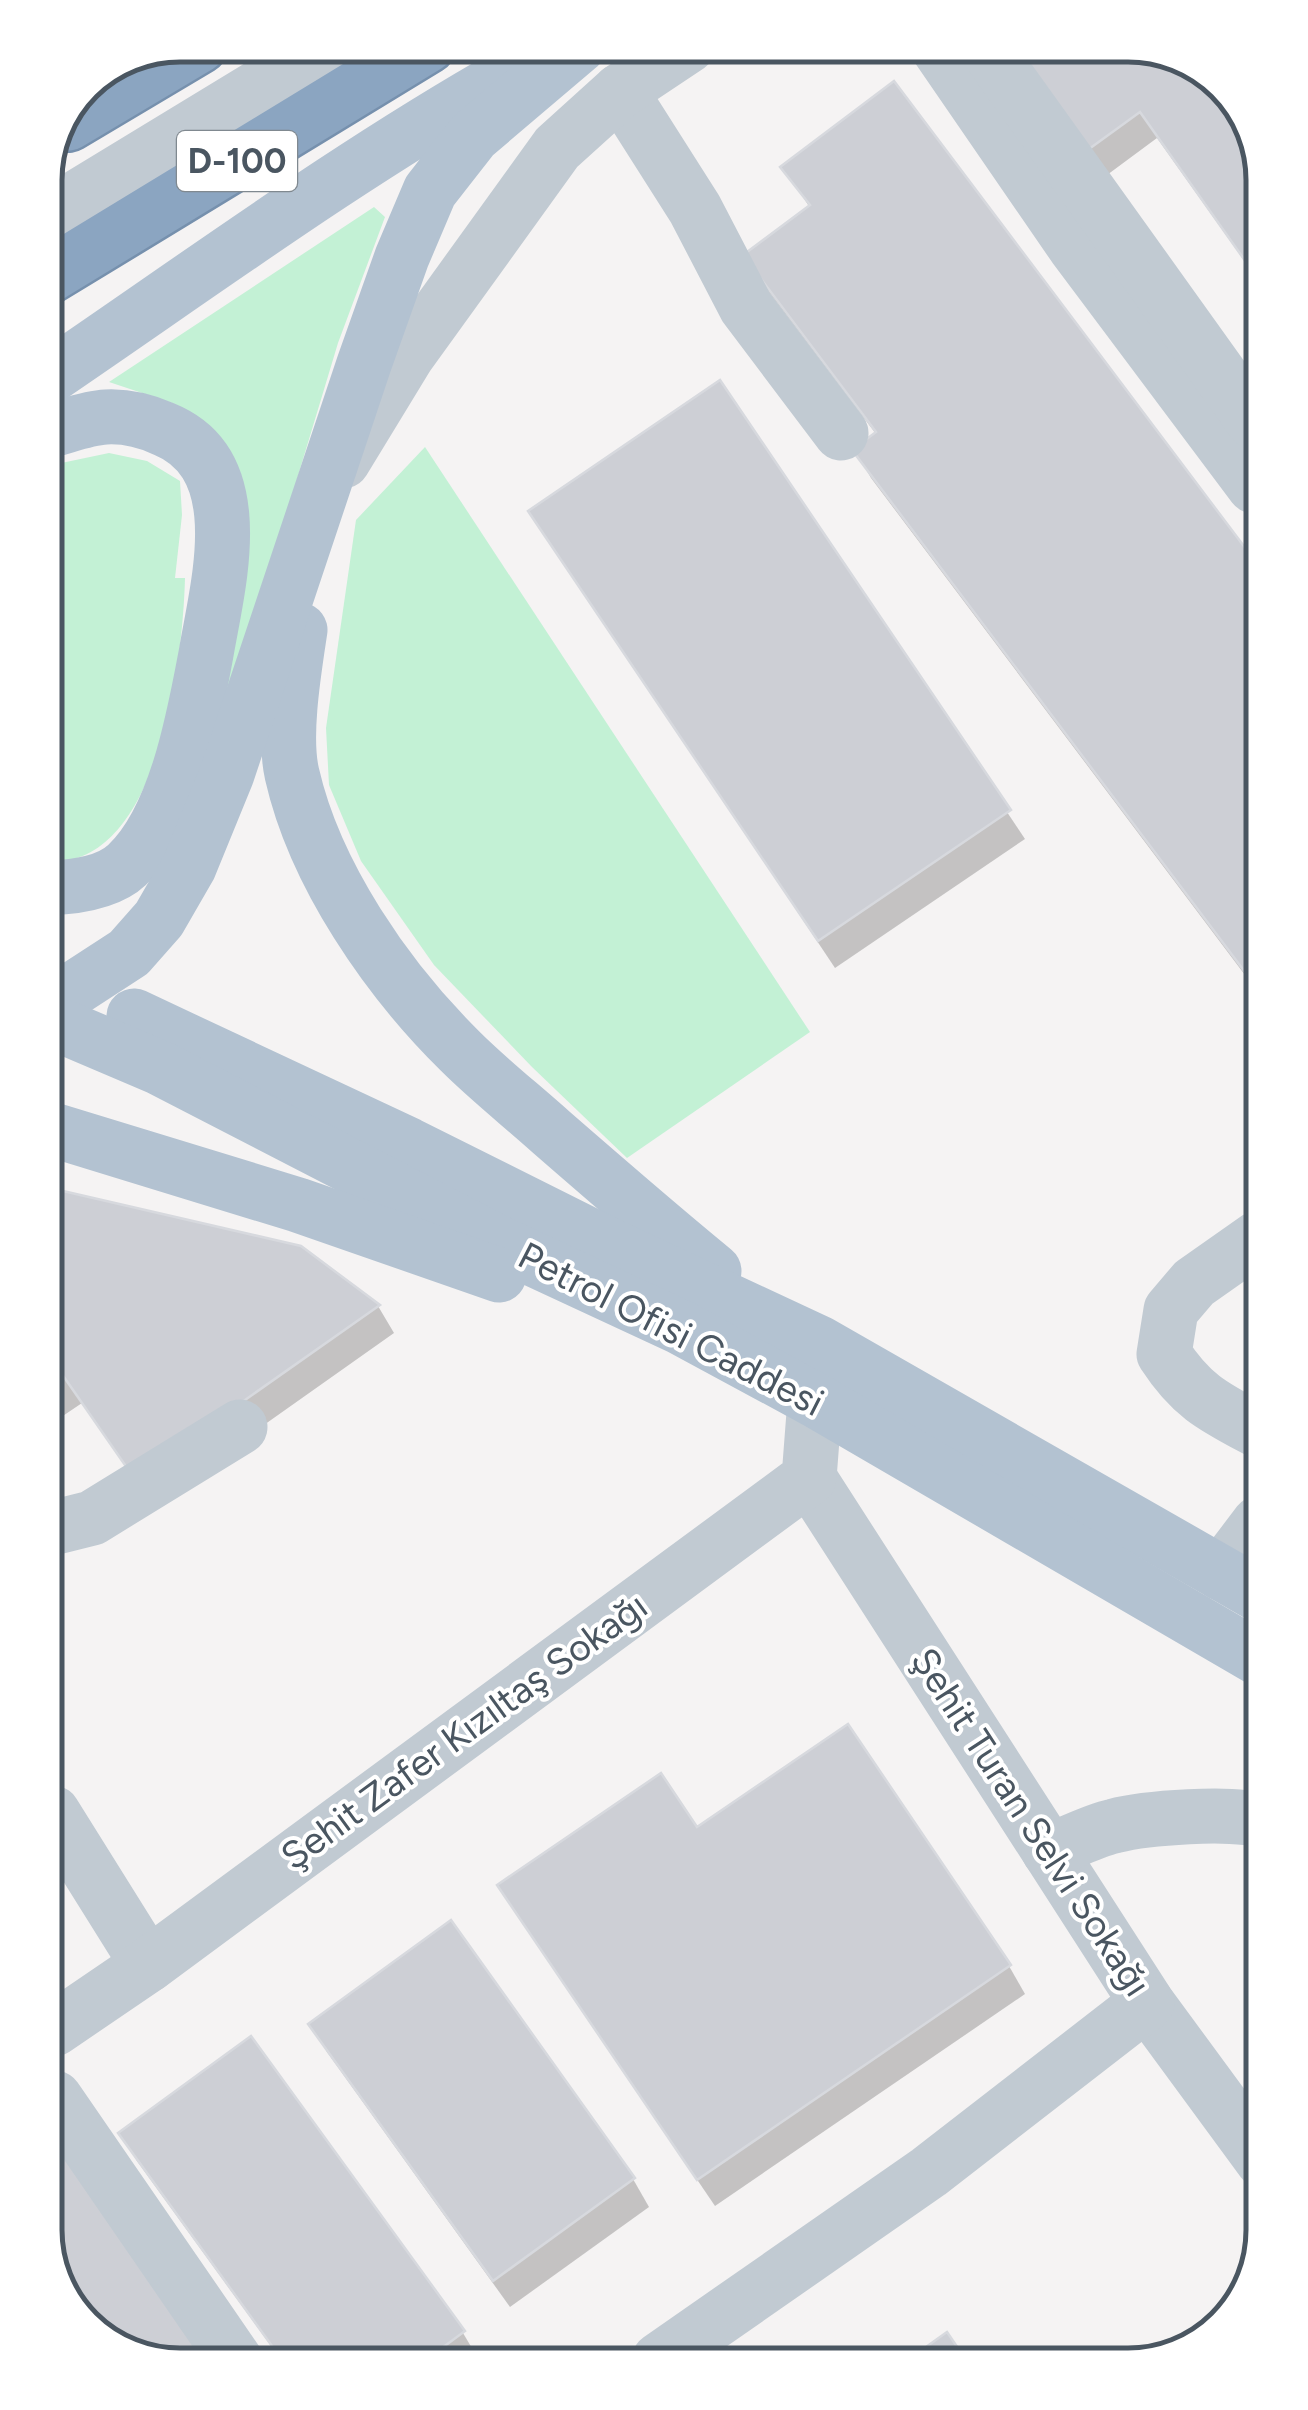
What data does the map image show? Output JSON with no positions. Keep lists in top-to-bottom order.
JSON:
{
  "streets": {
    "highway": ["D-100"],
    "main road": ["Petrol Ofisi Caddesi"],
    "street": ["Şehit Zafer Kızıltaş Sokağı", "Şehit Turan Selvi Sokağı"]
  },
  "crossings": [
    ["Şehit Zafer Kızıltaş Sokağı", "Şehit Turan Selvi Sokağı"]
  ]
}
